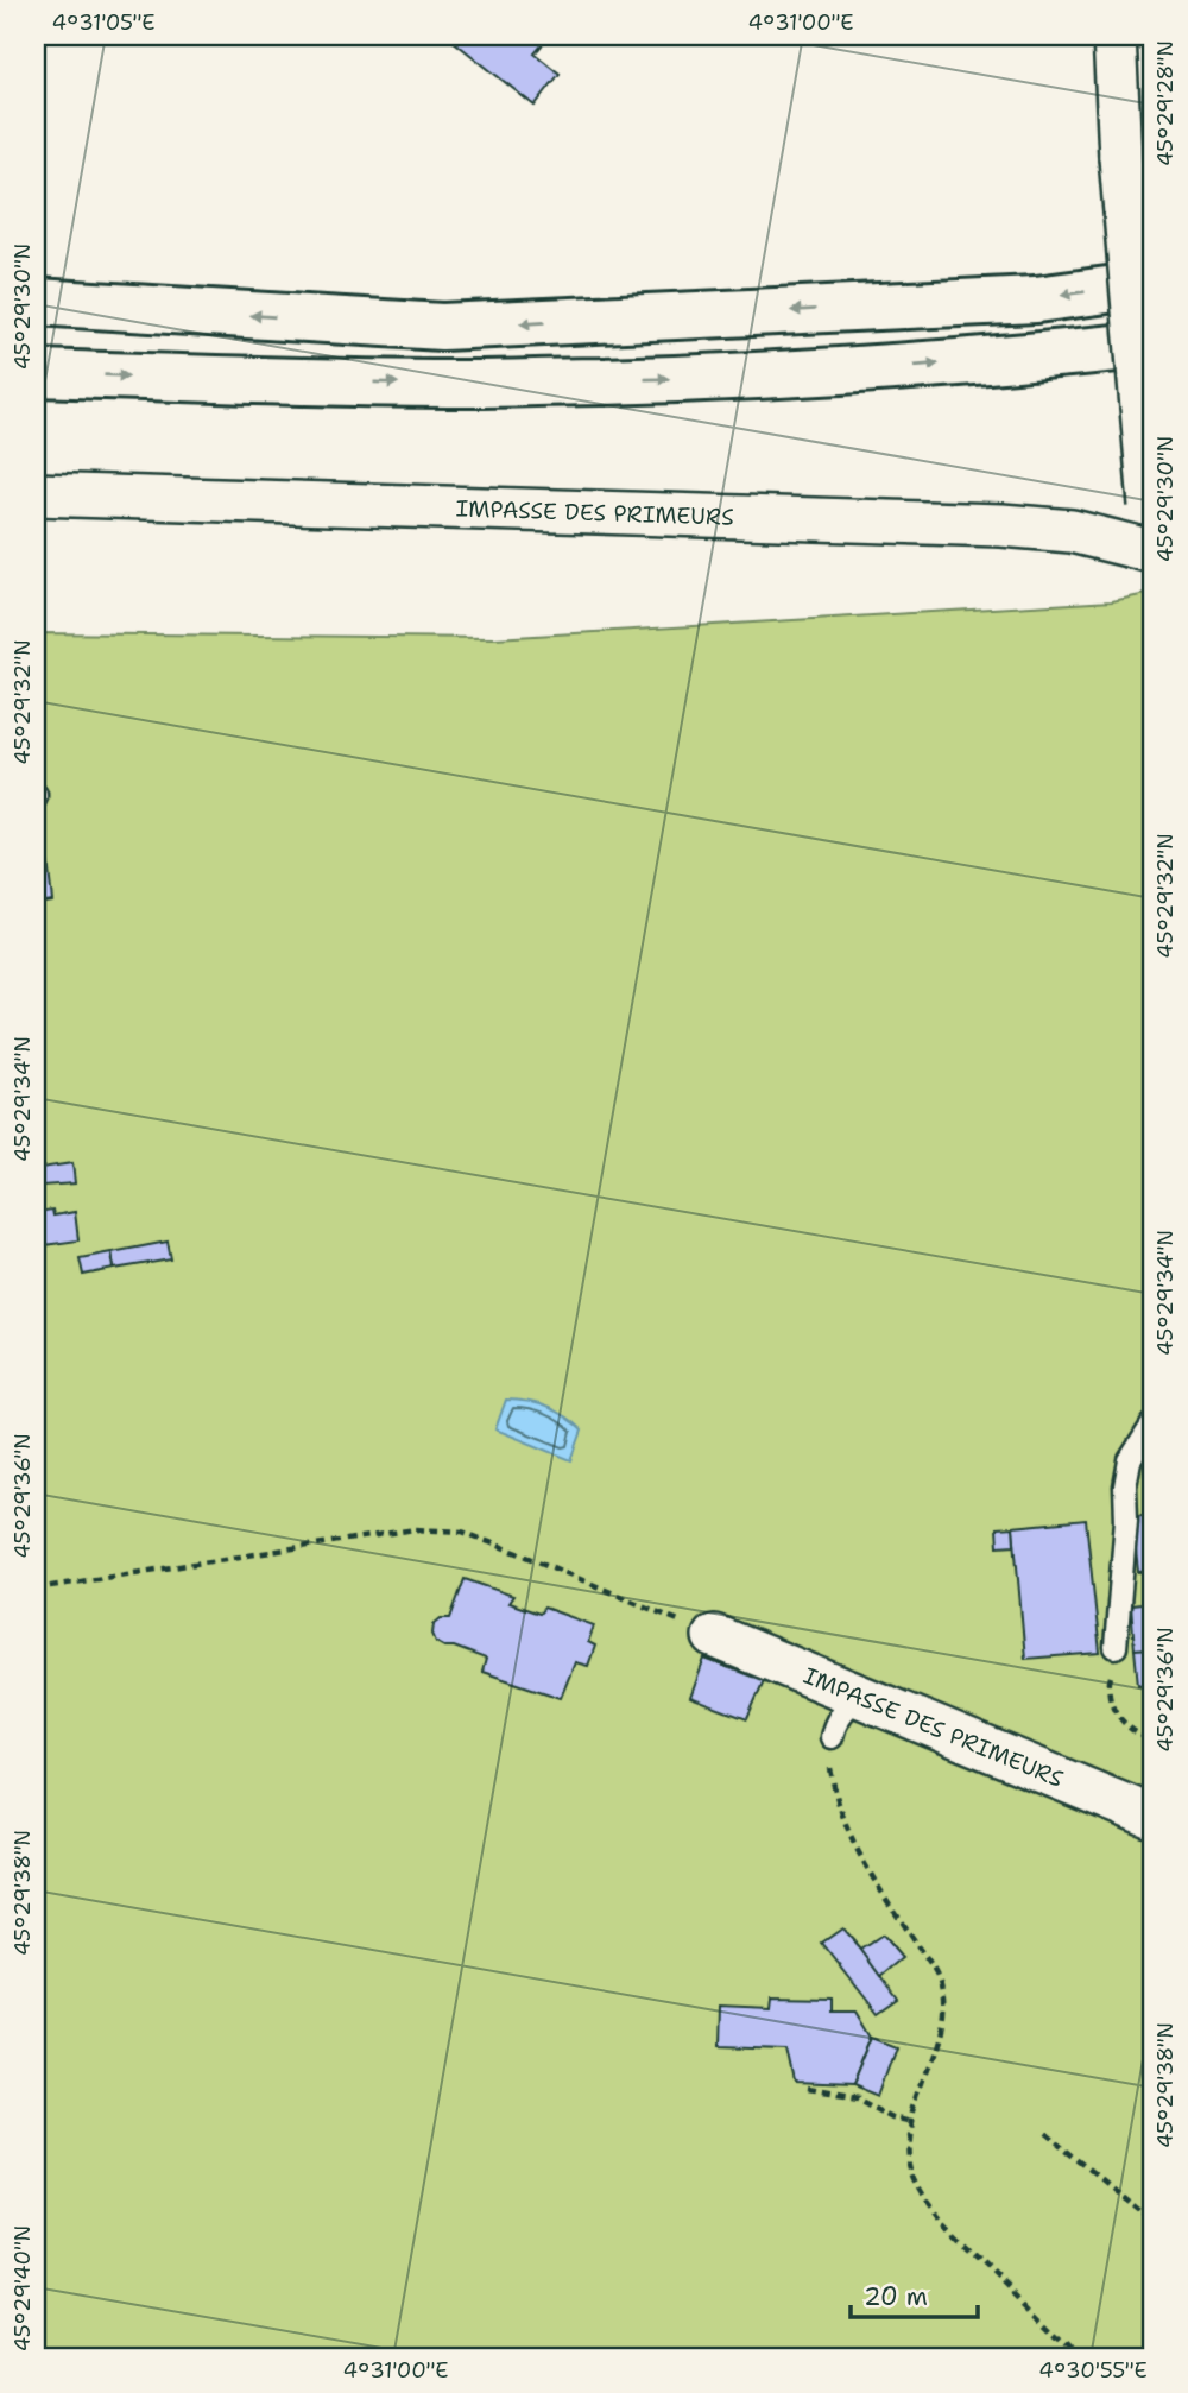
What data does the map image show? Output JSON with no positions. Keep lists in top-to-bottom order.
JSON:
{
  "streets": {
    "street": ["IMPASSE DES PRIMEURS"]
  },
  "scale_bar": "20 m",
  "coordinates": [
    "4°31'05\"E",
    "4°31'00\"E",
    "45°29'28\"N",
    "45°29'30\"N",
    "45°29'32\"N",
    "45°29'34\"N",
    "45°29'36\"N",
    "45°29'38\"N",
    "45°29'40\"N",
    "4°30'55\"E"
  ]
}
